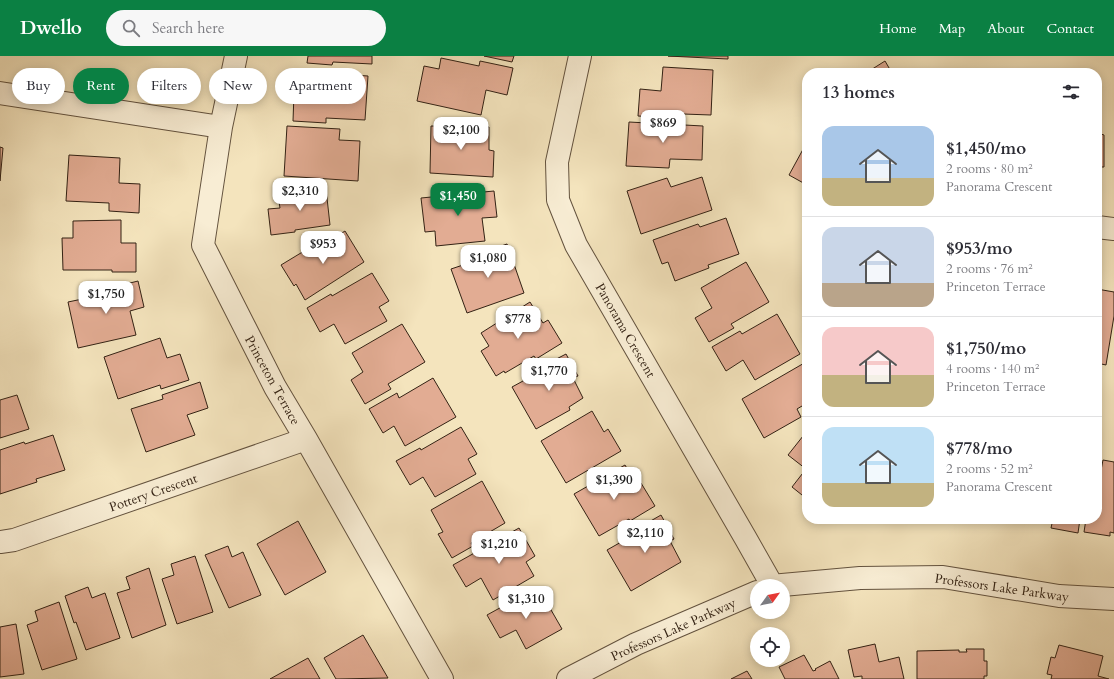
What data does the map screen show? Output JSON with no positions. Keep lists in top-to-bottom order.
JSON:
{
  "streets": {
    "street": [
      "Panorama Crescent",
      "Princeton Terrace",
      "Pottery Crescent",
      "Professors Lake Parkway"
    ]
  },
  "crossings": [
    ["Princeton Terrace", "Pottery Crescent"]
  ],
  "north": "top right",
  "page": {
    "header": "Dwello",
    "search": "Search here",
    "nav": [
      "Home",
      "Map",
      "About",
      "Contact"
    ],
    "chip": [
      "Buy",
      "Rent",
      "Filters",
      "New",
      "Apartment"
    ],
    "heading": "13 homes",
    "price": [
      "$869",
      "$2,100",
      "$2,310",
      "$1,450",
      "$953",
      "$1,080",
      "$1,750",
      "$778",
      "$1,770",
      "$1,390",
      "$2,110",
      "$1,210",
      "$1,310"
    ],
    "list": [
      {
        "name": "$1,450/mo",
        "note": "2 rooms · 80 m² · Panorama Crescent"
      },
      {
        "name": "$953/mo",
        "note": "2 rooms · 76 m² · Princeton Terrace"
      },
      {
        "name": "$1,750/mo",
        "note": "4 rooms · 140 m² · Princeton Terrace"
      },
      {
        "name": "$778/mo",
        "note": "2 rooms · 52 m² · Panorama Crescent"
      }
    ]
  }
}
